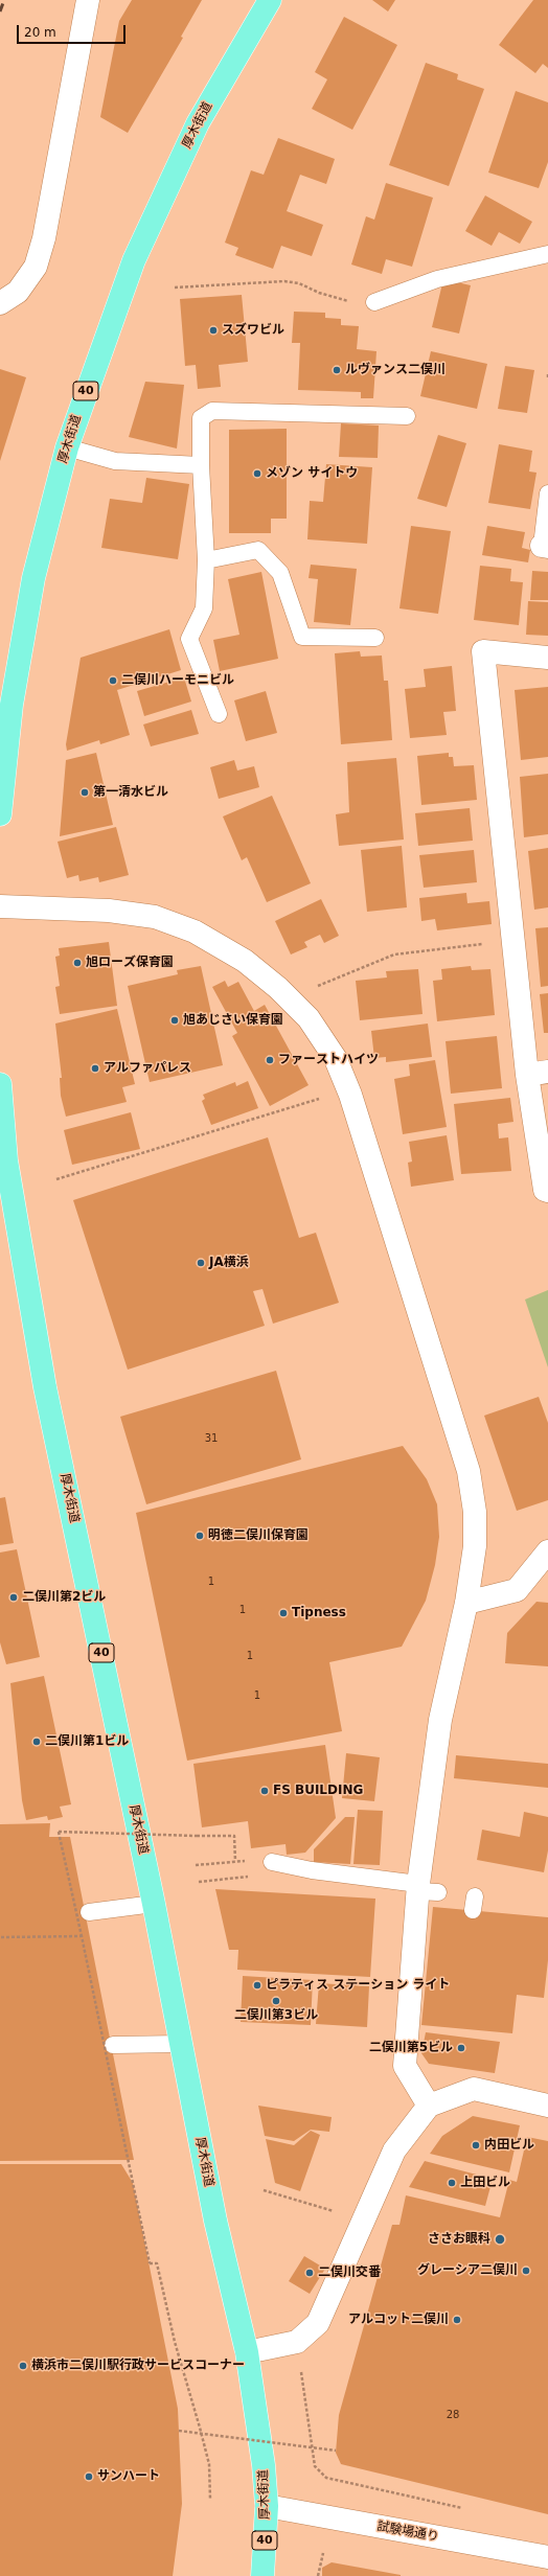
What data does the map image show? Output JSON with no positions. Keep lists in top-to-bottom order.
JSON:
{
  "streets": {
    "main road": ["厚木街道", "40"],
    "street": ["試験場通り"]
  },
  "crossings": [
    ["厚木街道", "試験場通り"]
  ],
  "places": [
    "スズワビル",
    "ルヴァンス二俣川",
    "メゾン サイトウ",
    "二俣川ハーモニビル",
    "第一清水ビル",
    "旭ローズ保育園",
    "旭あじさい保育園",
    "ファーストハイツ",
    "アルファパレス",
    "JA横浜",
    "明徳二俣川保育園",
    "二俣川第2ビル",
    "Tipness",
    "二俣川第1ビル",
    "FS BUILDING",
    "ピラティス ステーション ライト",
    "二俣川第3ビル",
    "二俣川第5ビル",
    "内田ビル",
    "上田ビル",
    "ささお眼科",
    "グレーシア二俣川",
    "二俣川交番",
    "アルコット二俣川",
    "横浜市二俣川駅行政サービスコーナー",
    "サンハート"
  ],
  "house_numbers": [
    "31",
    "1",
    "1",
    "1",
    "1",
    "28"
  ],
  "scale_bar": "20 m"
}
